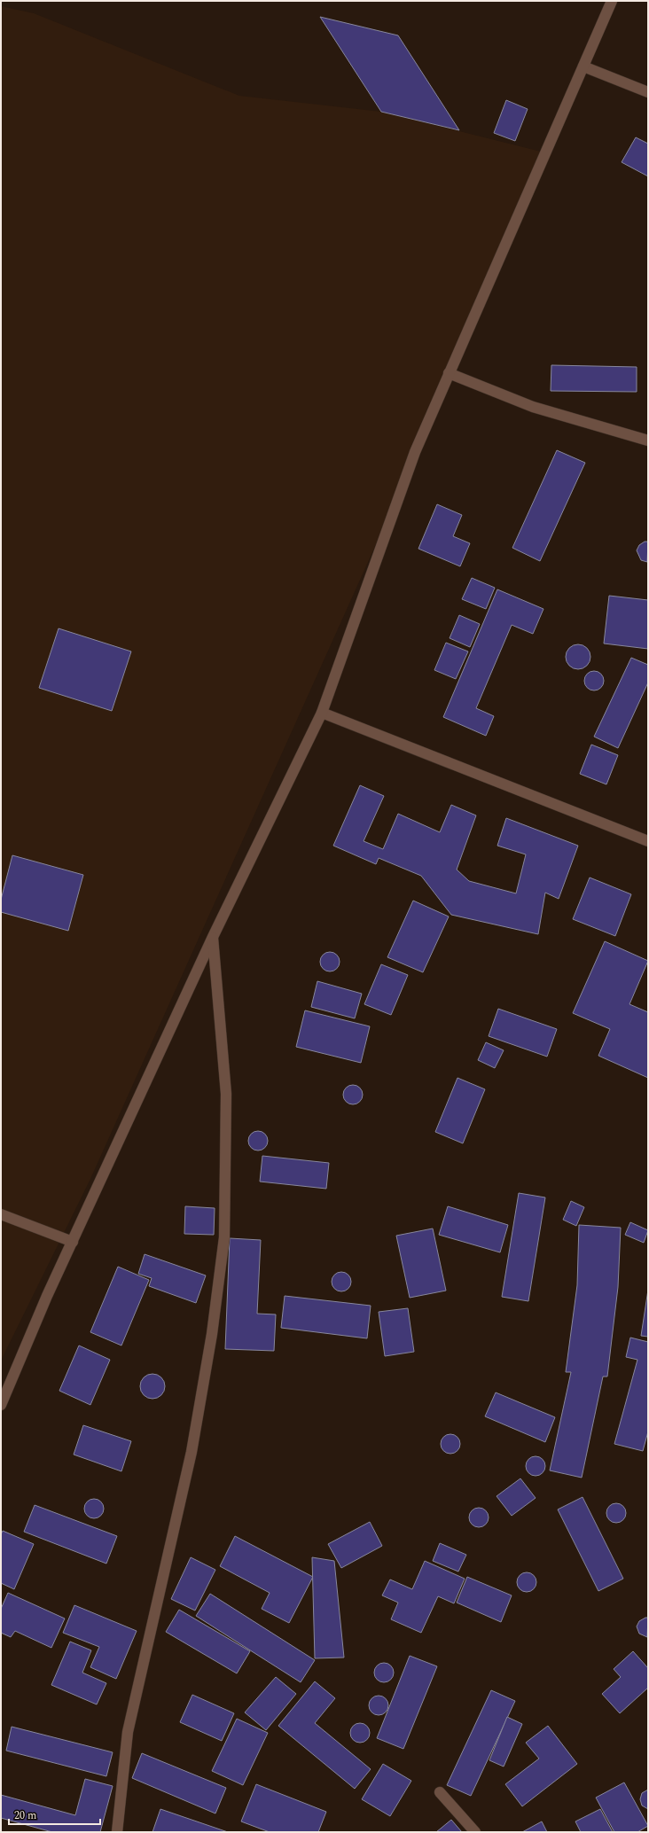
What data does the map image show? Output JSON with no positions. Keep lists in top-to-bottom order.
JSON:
{
  "scale_bar": "20 m"
}
